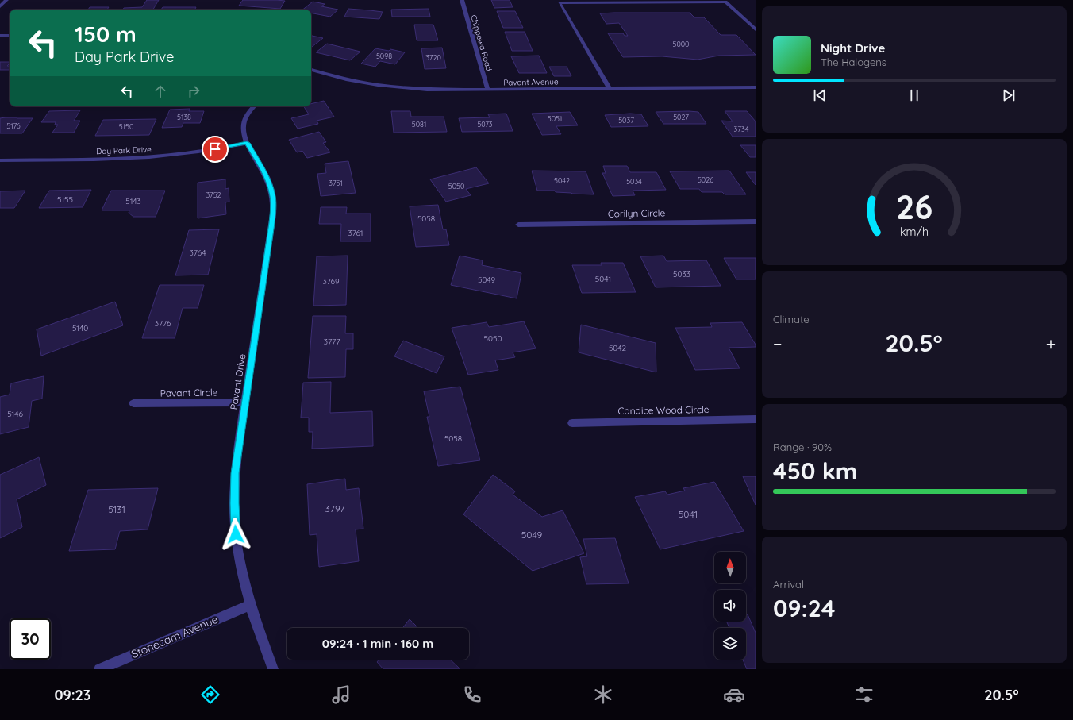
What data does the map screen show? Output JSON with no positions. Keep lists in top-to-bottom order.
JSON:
{
  "streets": {
    "street": [
      "Chippewa Road",
      "Pavant Avenue",
      "Day Park Drive",
      "Corilyn Circle",
      "Pavant Drive",
      "Pavant Circle",
      "Candice Wood Circle",
      "Stonecam Avenue"
    ]
  },
  "crossings": [
    ["Chippewa Road", "Pavant Avenue"],
    ["Day Park Drive", "Pavant Drive"],
    ["Pavant Drive", "Pavant Circle"],
    ["Pavant Drive", "Stonecam Avenue"]
  ],
  "house_numbers": [
    "5000",
    "5098",
    "3720",
    "5138",
    "5027",
    "5051",
    "5037",
    "5081",
    "5073",
    "5176",
    "5150",
    "3734",
    "5026",
    "5042",
    "5034",
    "3751",
    "5050",
    "3752",
    "5155",
    "5143",
    "5058",
    "3761",
    "3764",
    "5033",
    "5041",
    "5049",
    "3769",
    "3776",
    "5140",
    "5050",
    "3777",
    "5042",
    "5146",
    "5058",
    "3797",
    "5131",
    "5041",
    "5049"
  ],
  "north": "top",
  "page": {
    "turn": ["150 m", "Day Park Drive"],
    "song": ["Night Drive", "The Halogens"],
    "tile": [
      "Climate",
      ["Range · 90%", "450 km"],
      ["Arrival", "09:24"]
    ],
    "heat": ["−", "20.5°", "+"],
    "limit": "30",
    "trip": "09:24 · 1 min · 160 m",
    "tabs": ["09:23", "20.5°"],
    "gauge": ["26", "km/h"]
  }
}
